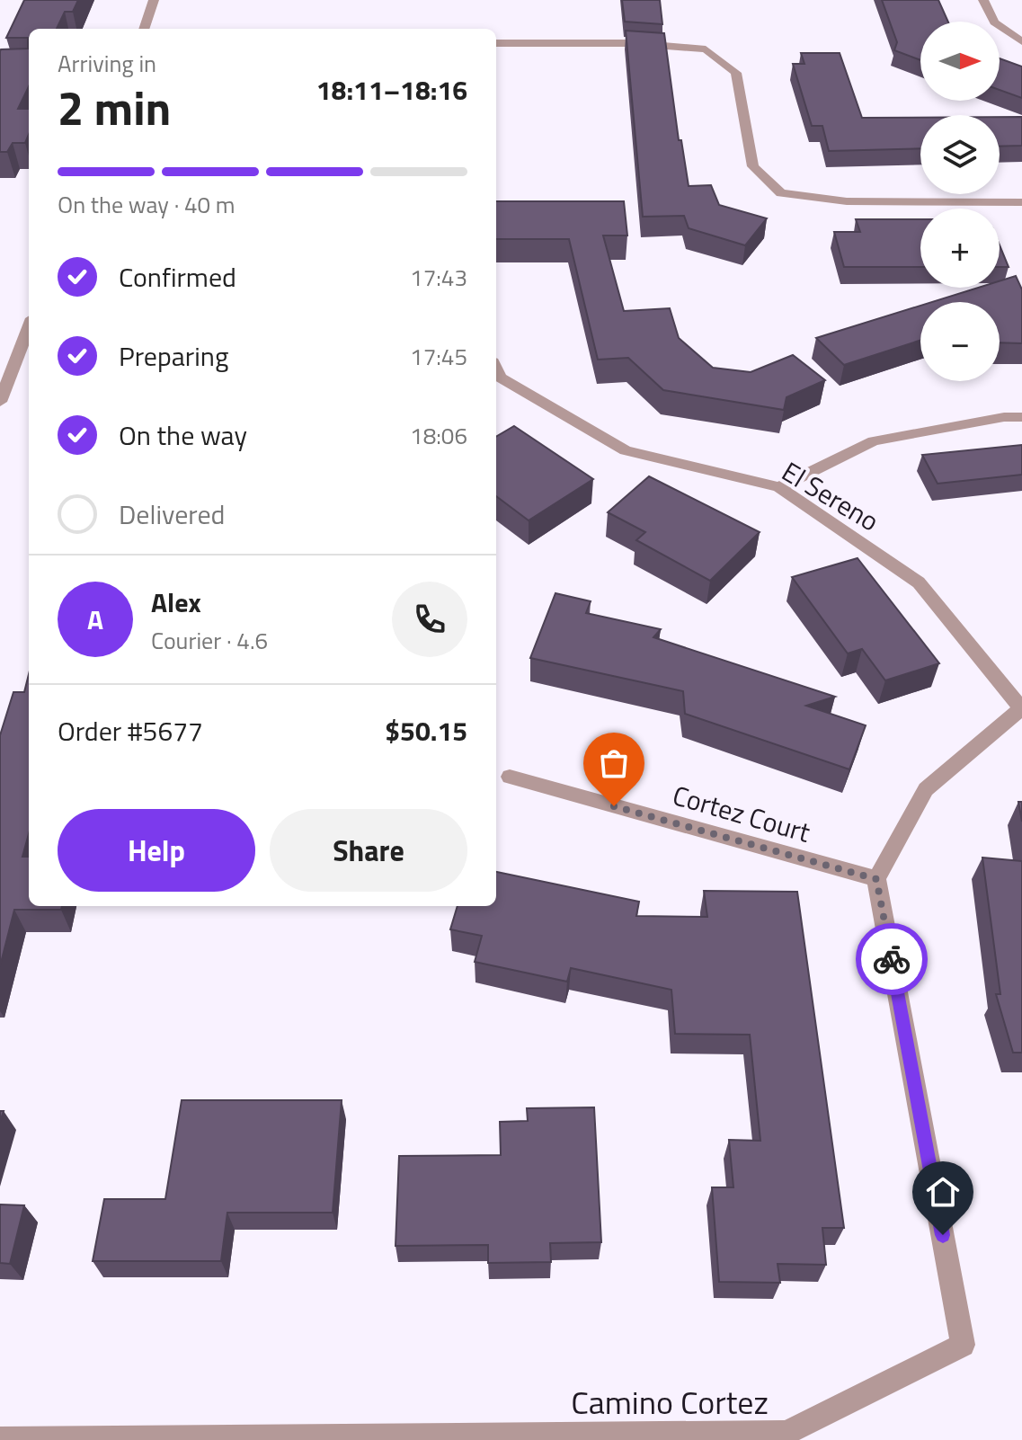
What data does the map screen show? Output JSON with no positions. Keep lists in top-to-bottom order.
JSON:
{
  "streets": {
    "street": ["El Sereno", "Cortez Court", "Camino Cortez"]
  },
  "crossings": [
    ["Cortez Court", "Camino Cortez"]
  ],
  "north": "right",
  "page": {
    "map_buttons": ["+", "−"],
    "heading": ["2 min", "Arriving in", "18:11–18:16"],
    "panel": [
      "Alex",
      "Courier · 4.6",
      "Order #5677",
      "$50.15"
    ],
    "bar": "On the way · 40 m",
    "list": [
      ["Confirmed", "17:43"],
      ["Preparing", "17:45"],
      ["On the way", "18:06"],
      "Delivered"
    ],
    "round": "A",
    "buttons": ["Help", "Share"]
  }
}
